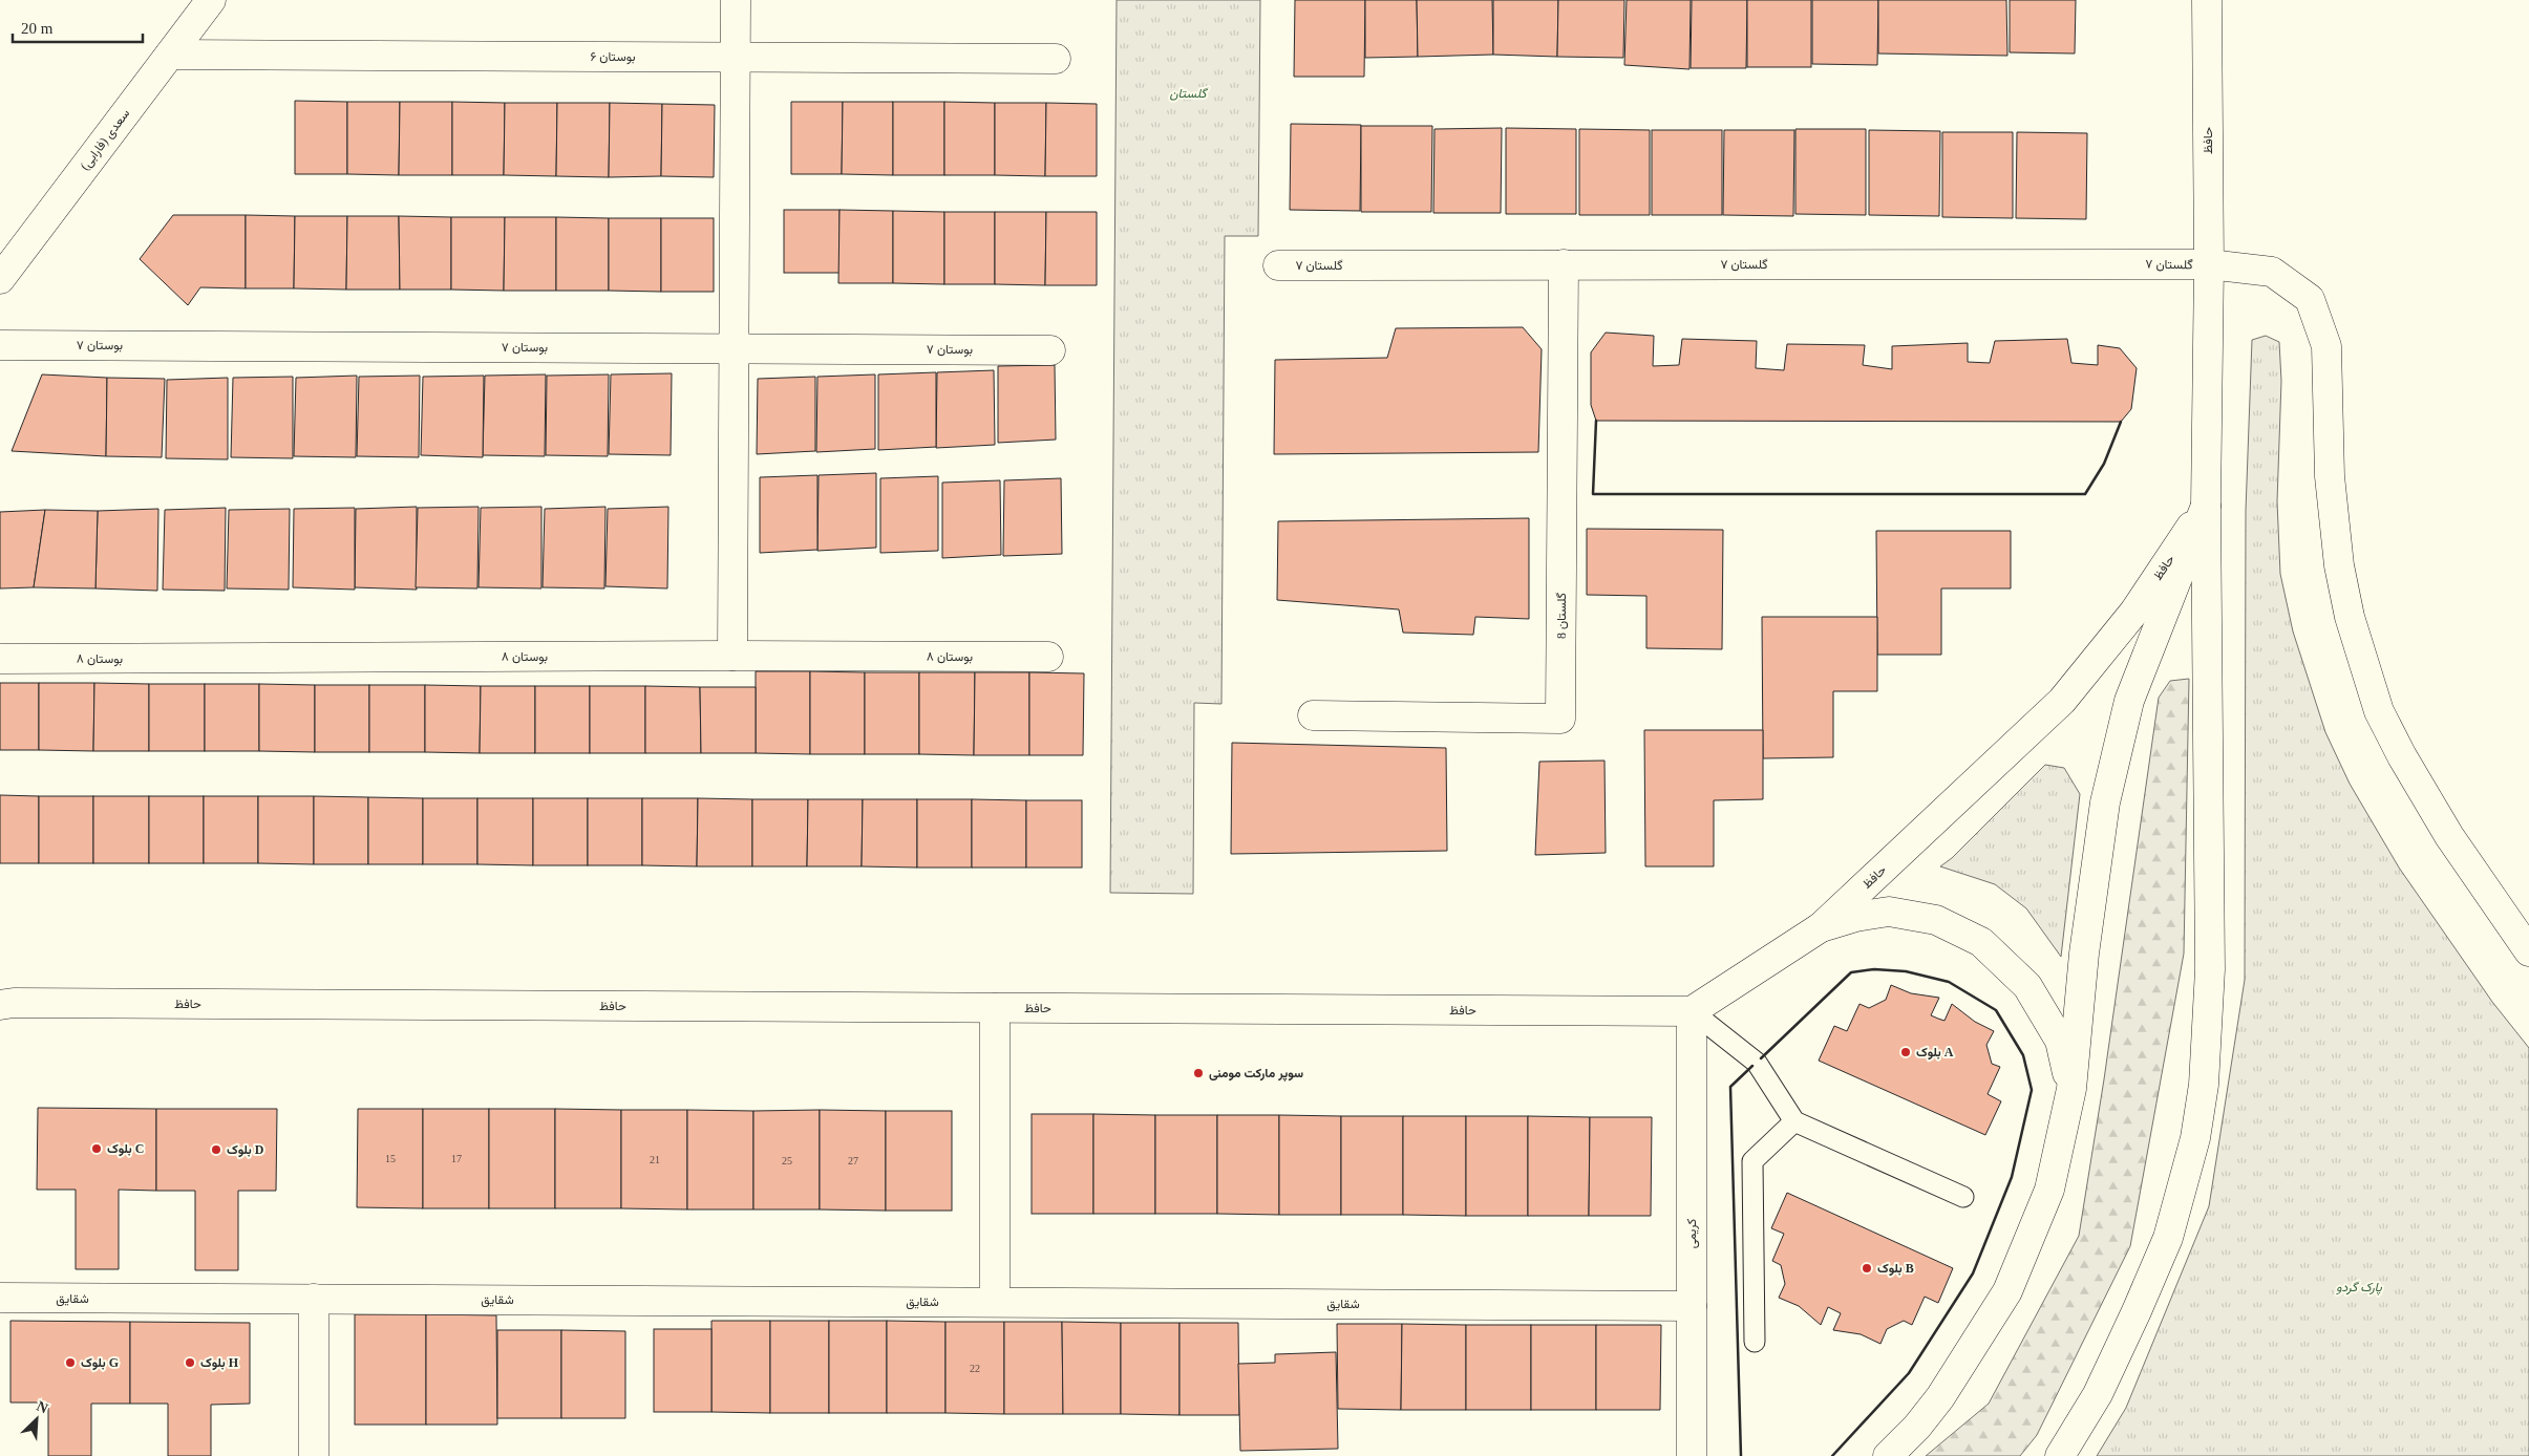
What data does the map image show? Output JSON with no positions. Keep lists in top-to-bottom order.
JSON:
{
  "streets": {
    "main road": [
      "بوستان ۶",
      "سعدی (فارابی)",
      "حافظ",
      "گلستان ۷",
      "بوستان ۷",
      "گلستان 8",
      "بوستان ۸",
      "کریمی",
      "شقایق"
    ]
  },
  "crossings": [
    ["بوستان ۶", "سعدی (فارابی)"],
    ["حافظ", "گلستان ۷"],
    ["حافظ", "کریمی"],
    ["گلستان ۷", "گلستان 8"],
    ["کریمی", "شقایق"]
  ],
  "parks": ["گلستان", "پارک گردو"],
  "places": [
    "بلوک A",
    "سوپر مارکت مومنی",
    "بلوک C",
    "بلوک D",
    "بلوک B",
    "بلوک G",
    "بلوک H"
  ],
  "house_numbers": [
    "15",
    "17",
    "21",
    "25",
    "27",
    "22"
  ],
  "scale_bar": "20 m",
  "north": "top right"
}
